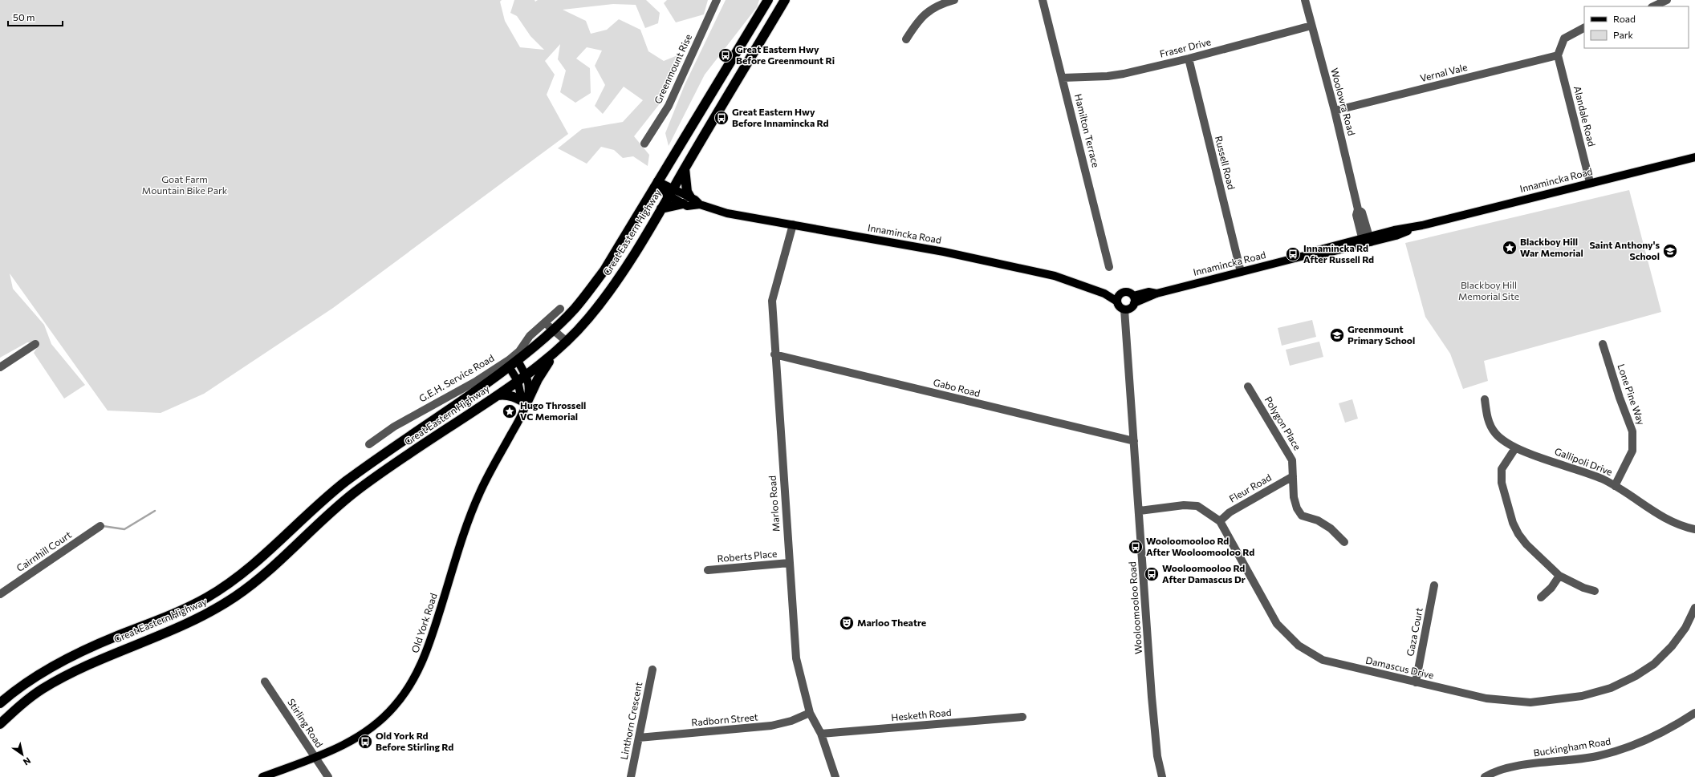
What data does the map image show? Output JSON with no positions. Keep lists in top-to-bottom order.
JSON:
{
  "streets": {
    "highway": ["Great Eastern Highway"],
    "main road": ["Innamincka Road", "Old York Road"],
    "street": [
      "Fraser Drive",
      "Greenmount Rise",
      "Vernal Vale",
      "Woolowra Road",
      "Alandale Road",
      "Hamilton Terrace",
      "Russell Road",
      "G.E.H. Service Road",
      "Gabo Road",
      "Lone Pine Way",
      "Polygon Place",
      "Gallipoli Drive",
      "Fleur Road",
      "Marloo Road",
      "Cairnhill Court",
      "Roberts Place",
      "Wooloomooloo Road",
      "Gaza Court",
      "Damascus Drive",
      "Hesketh Road",
      "Radborn Street",
      "Linthorn Crescent",
      "Stirling Road",
      "Buckingham Road"
    ]
  },
  "crossings": [
    ["Fraser Drive", "Woolowra Road"],
    ["Fraser Drive", "Hamilton Terrace"],
    ["Fraser Drive", "Russell Road"],
    ["Vernal Vale", "Woolowra Road"],
    ["Vernal Vale", "Alandale Road"],
    ["Woolowra Road", "Innamincka Road"],
    ["Alandale Road", "Innamincka Road"],
    ["Russell Road", "Innamincka Road"],
    ["Innamincka Road", "Great Eastern Highway"],
    ["Innamincka Road", "Marloo Road"],
    ["Innamincka Road", "Wooloomooloo Road"],
    ["Great Eastern Highway", "G.E.H. Service Road"],
    ["Great Eastern Highway", "Old York Road"],
    ["Gabo Road", "Marloo Road"],
    ["Gabo Road", "Wooloomooloo Road"],
    ["Lone Pine Way", "Gallipoli Drive"],
    ["Polygon Place", "Fleur Road"],
    ["Fleur Road", "Damascus Drive"],
    ["Marloo Road", "Roberts Place"],
    ["Marloo Road", "Hesketh Road"],
    ["Marloo Road", "Radborn Street"],
    ["Wooloomooloo Road", "Damascus Drive"],
    ["Old York Road", "Stirling Road"],
    ["Gaza Court", "Damascus Drive"],
    ["Radborn Street", "Linthorn Crescent"]
  ],
  "parks": ["Goat Farm Mountain Bike Park", "Blackboy Hill Memorial Site"],
  "places": {
    "bus stop": [
      "Great Eastern Hwy Before Greenmount Ri",
      "Great Eastern Hwy Before Innamincka Rd",
      "Innamincka Rd After Russell Rd",
      "Wooloomooloo Rd After Wooloomooloo Rd",
      "Wooloomooloo Rd After Damascus Dr",
      "Old York Rd Before Stirling Rd"
    ],
    "place": ["Blackboy Hill War Memorial", "Hugo Throssell VC Memorial"],
    "school or university": ["Saint Anthony's School", "Greenmount Primary School"],
    "theatre": ["Marloo Theatre"]
  },
  "legend": ["Road", "Park"],
  "scale_bar": "50 m",
  "north": "bottom right"
}
